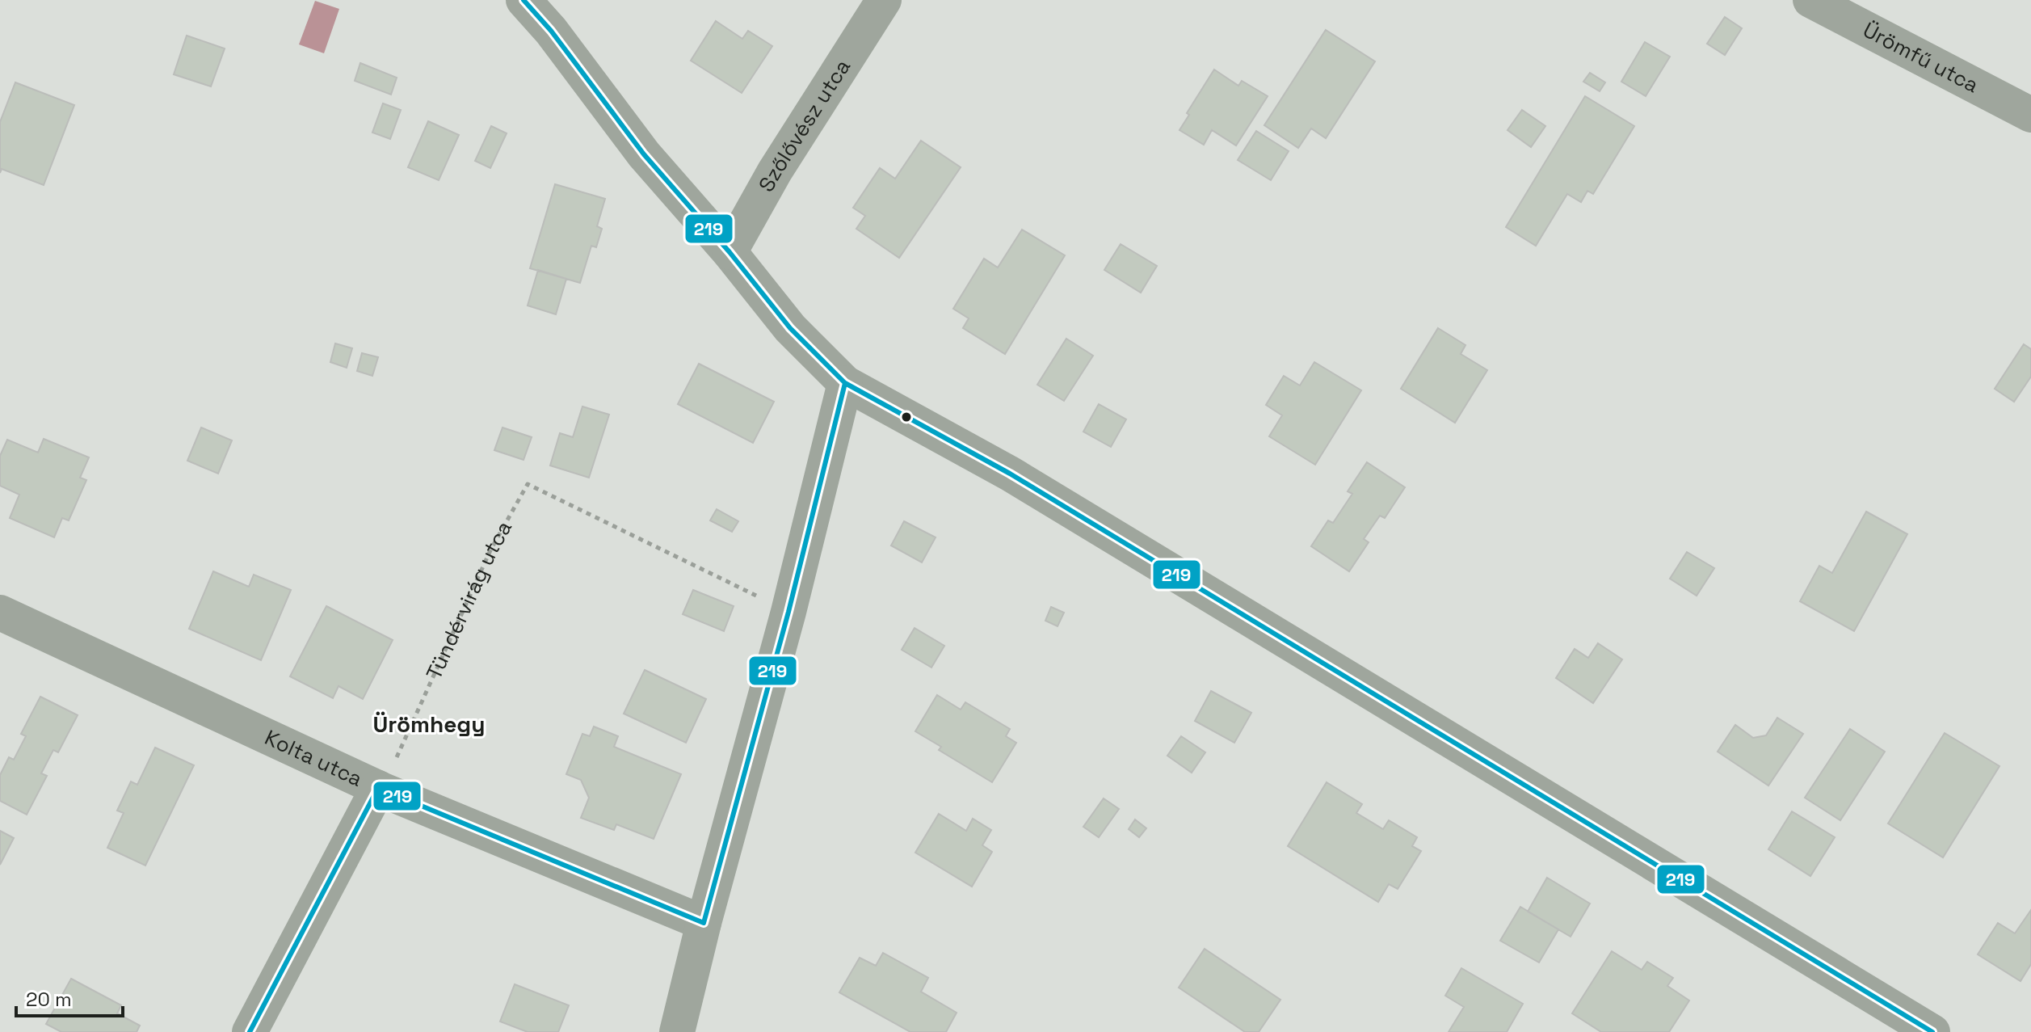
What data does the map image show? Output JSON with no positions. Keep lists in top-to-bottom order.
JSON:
{
  "streets": {
    "street": ["Ürömfű utca", "Szőlővész utca", "Kolta utca"],
    "path": ["Tündérvirág utca"]
  },
  "crossings": [
    ["Tündérvirág utca", "Kolta utca"]
  ],
  "districts": ["Ürömhegy"],
  "lines": ["transit line 219"],
  "scale_bar": "20 m"
}
